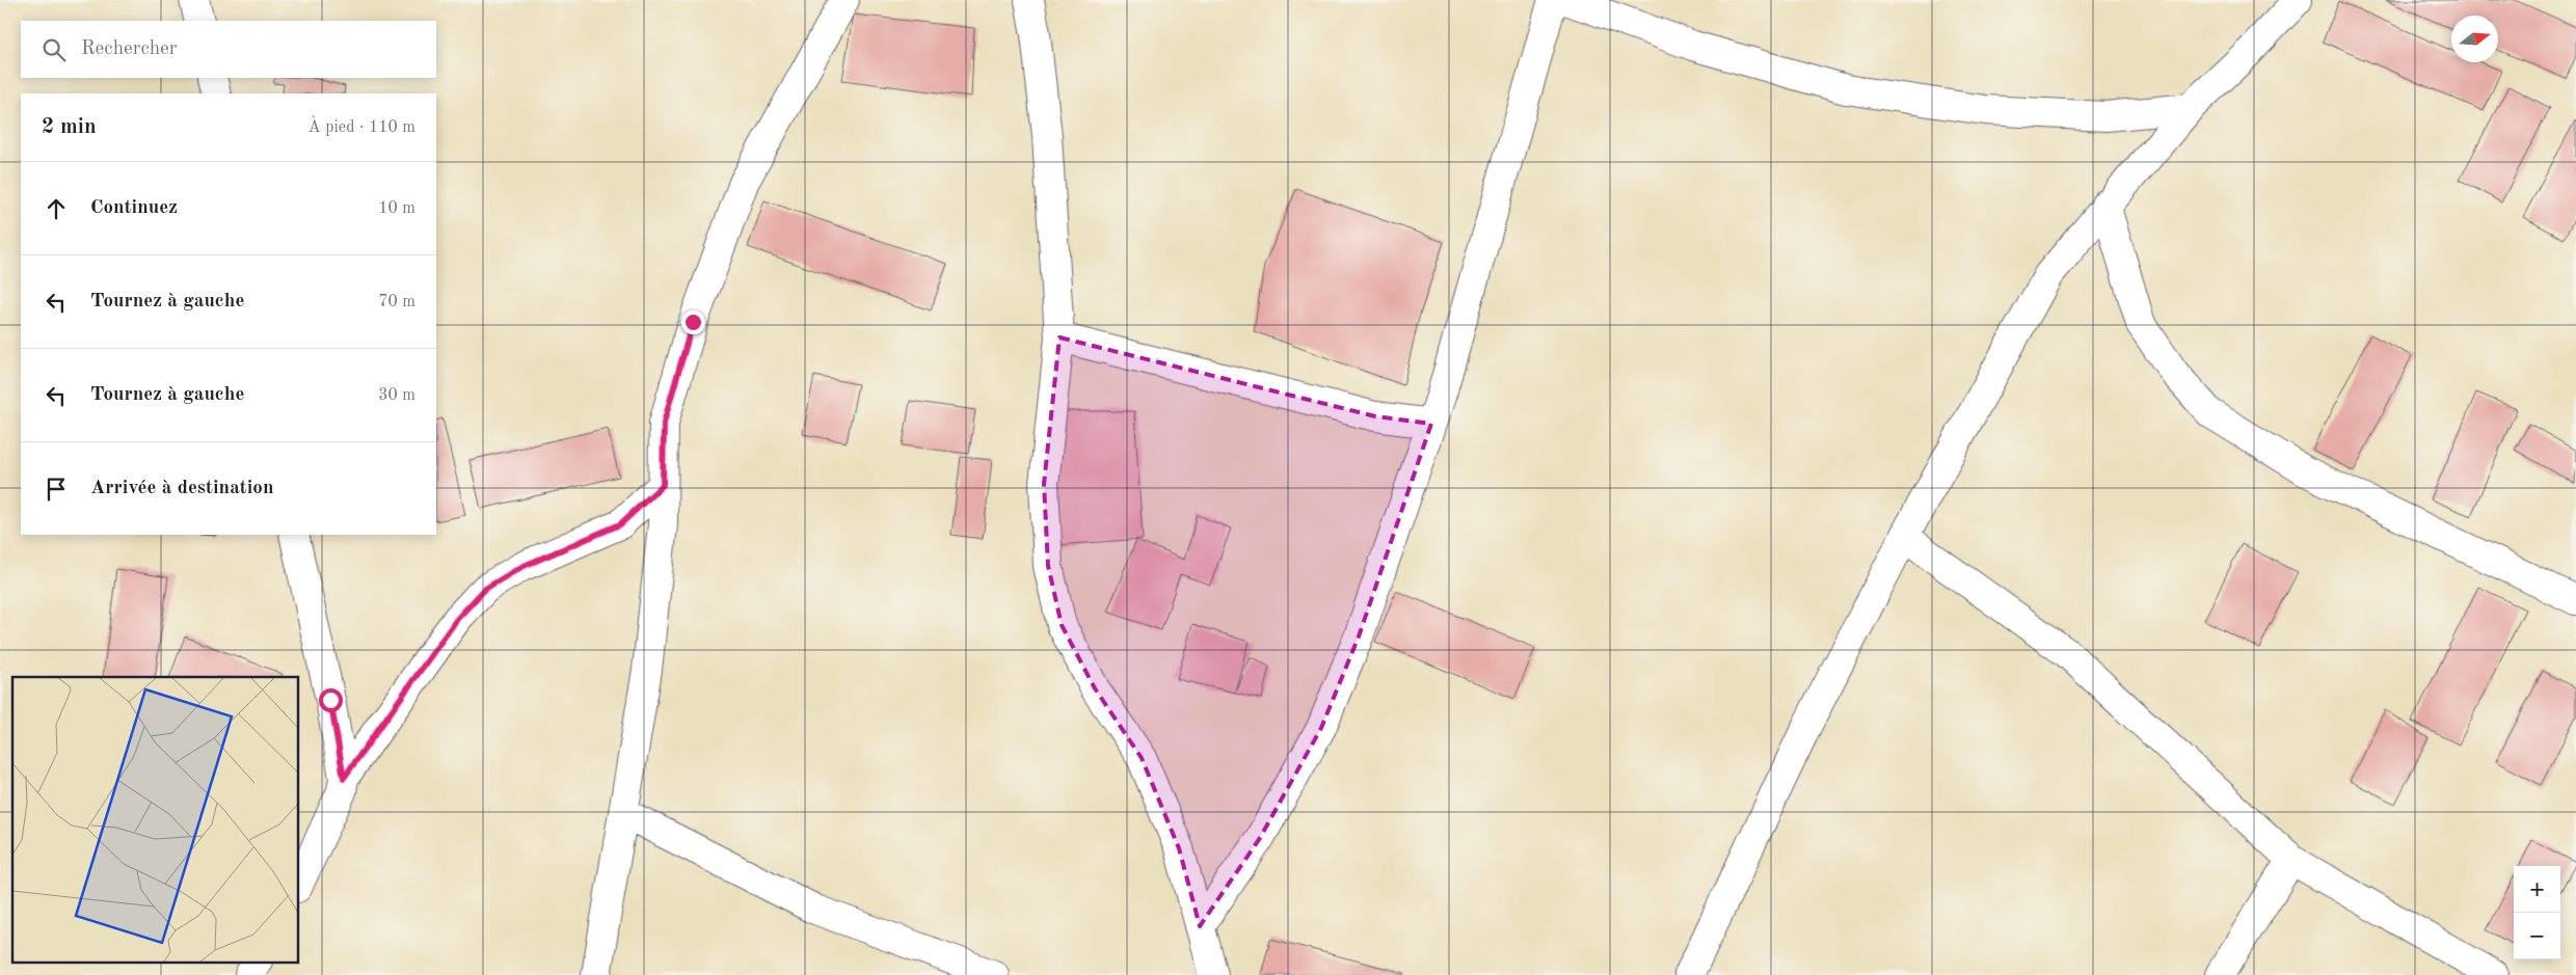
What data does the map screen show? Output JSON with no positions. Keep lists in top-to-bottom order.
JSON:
{
  "north": "right",
  "page": {
    "search": "Rechercher",
    "heading": ["2 min", "À pied · 110 m"],
    "list": [
      ["Continuez", "10 m"],
      ["Tournez à gauche", "70 m"],
      ["Tournez à gauche", "30 m"],
      "Arrivée à destination"
    ],
    "map_buttons": ["+", "−"]
  }
}
